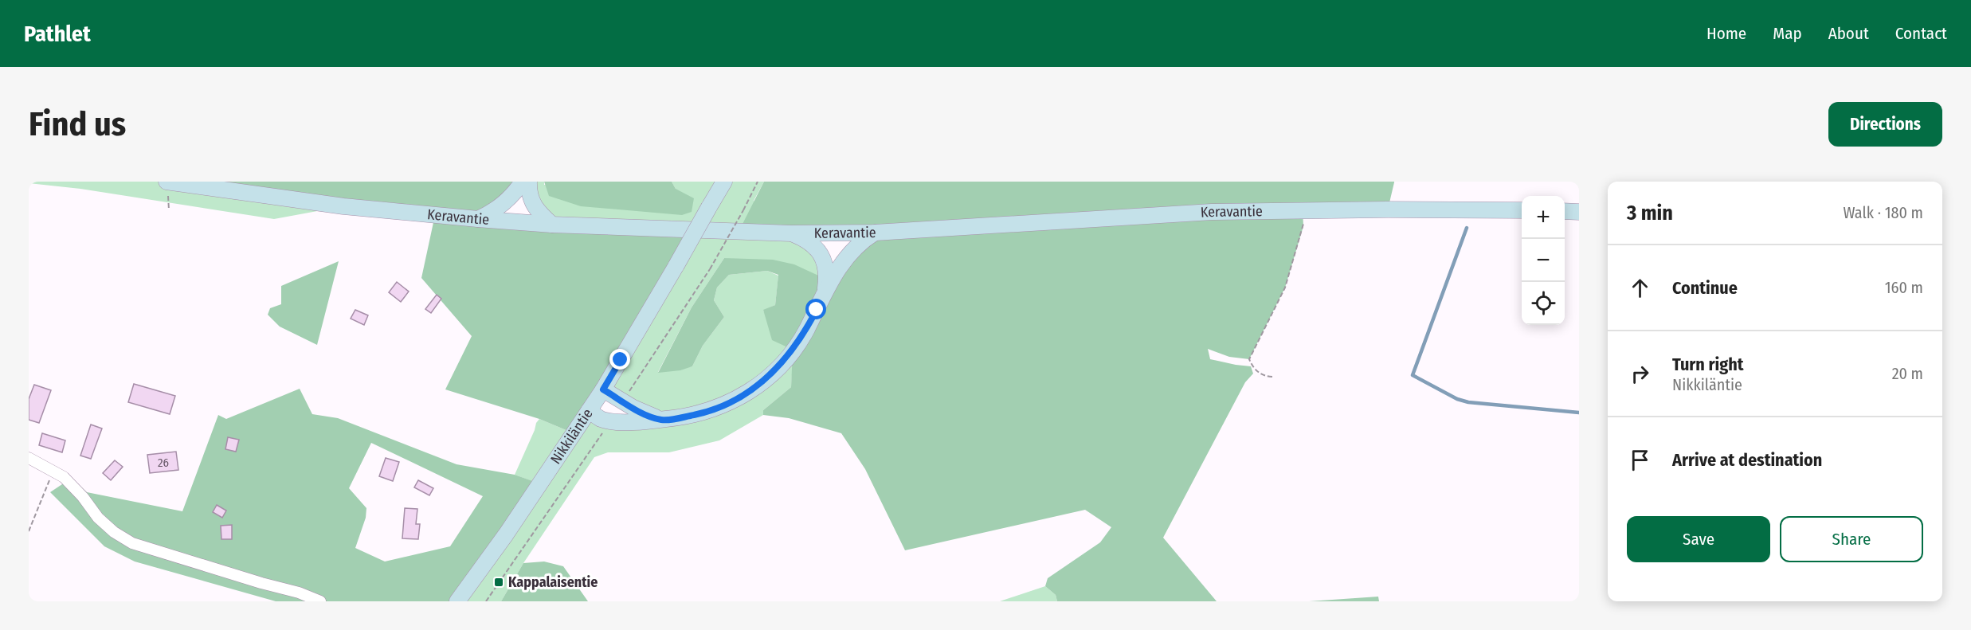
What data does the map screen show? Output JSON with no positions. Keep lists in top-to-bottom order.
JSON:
{
  "streets": {
    "main road": ["Keravantie", "Nikkiläntie"]
  },
  "places": {
    "transit": ["Kappalaisentie"]
  },
  "house_numbers": ["26"],
  "page": {
    "header": "Pathlet",
    "nav": [
      "Home",
      "Map",
      "About",
      "Contact"
    ],
    "buttons": [
      "Directions",
      ["Save", "Share"]
    ],
    "title": "Find us",
    "heading": ["3 min", "Walk · 180 m"],
    "map_buttons": ["+", "−"],
    "list": [
      ["Continue", "160 m"],
      ["Turn right", "Nikkiläntie", "20 m"],
      "Arrive at destination"
    ]
  }
}
